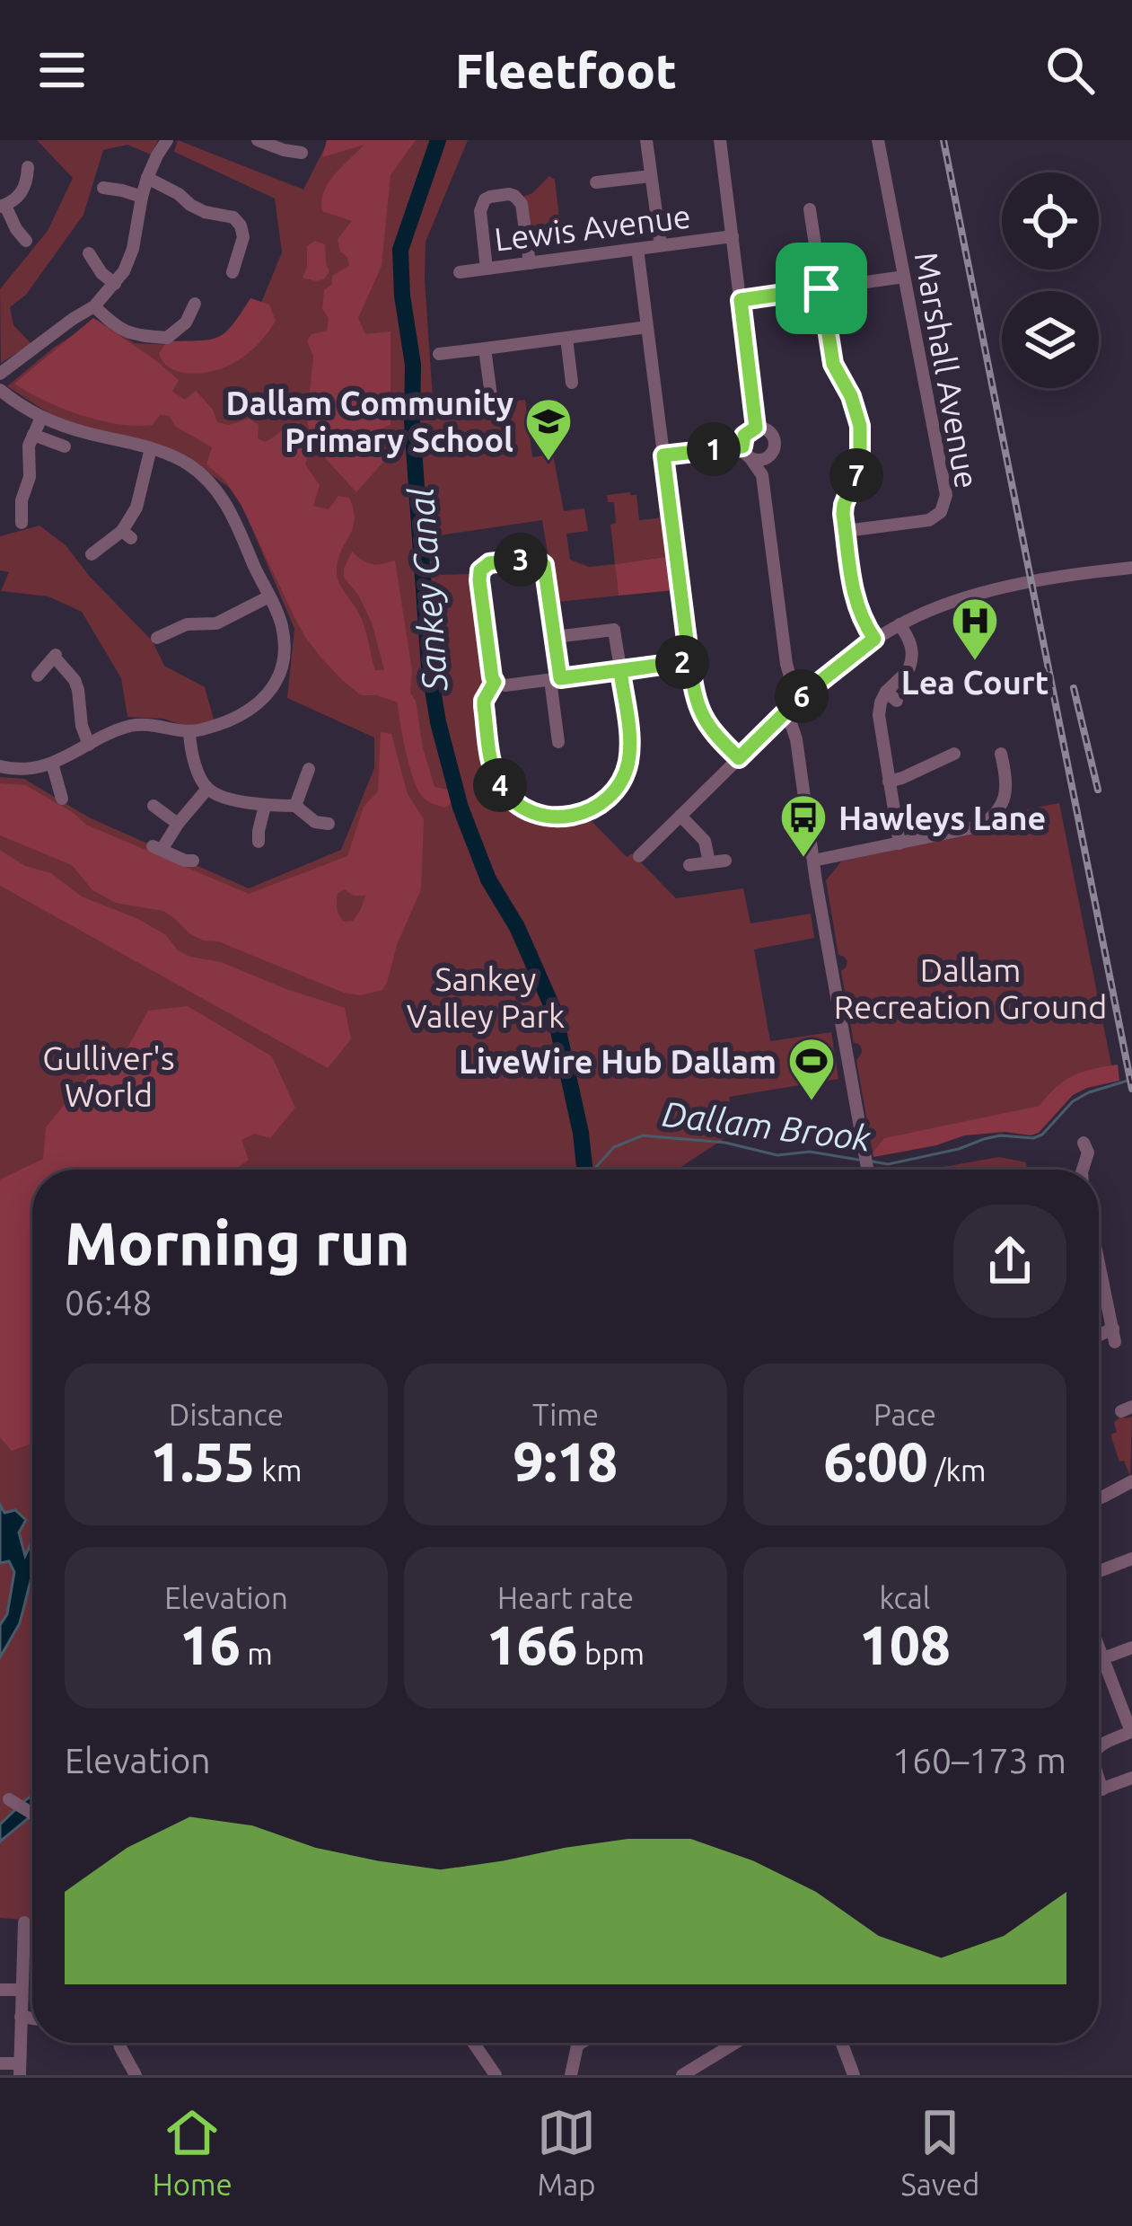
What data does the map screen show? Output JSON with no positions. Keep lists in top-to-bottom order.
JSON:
{
  "streets": {
    "street": ["Lewis Avenue", "Marshall Avenue"]
  },
  "water": ["Sankey Canal", "Dallam Brook"],
  "parks": ["Dallam Recreation Ground", "Sankey Valley Park", "Gulliver's World"],
  "places": {
    "school or university": ["Dallam Community Primary School"],
    "hospital": ["Lea Court"],
    "bus stop": ["Hawleys Lane"],
    "sports": ["LiveWire Hub Dallam"]
  },
  "page": {
    "header": "Fleetfoot",
    "pins": [
      "1",
      "7",
      "3",
      "2",
      "6",
      "4"
    ],
    "heading": ["Morning run", "06:48"],
    "stats": [
      ["Distance", "1.55 km"],
      ["Time", "9:18"],
      ["Pace", "6:00 /km"],
      ["Elevation", "16 m"],
      ["Heart rate", "166 bpm"],
      ["kcal", "108"]
    ],
    "chart": ["Elevation", "160–173 m"],
    "tabs": ["Home", "Map", "Saved"]
  }
}
